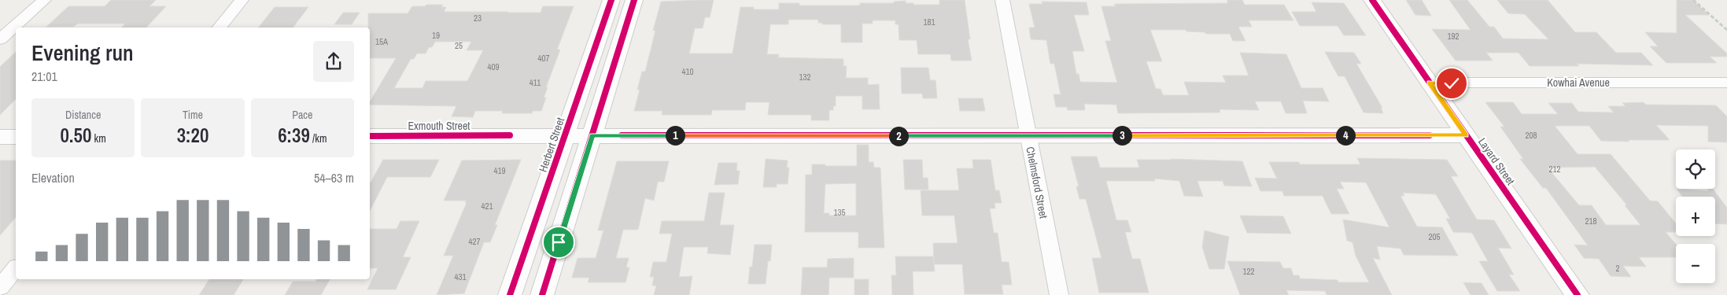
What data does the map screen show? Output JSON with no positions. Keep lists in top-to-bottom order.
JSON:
{
  "streets": {
    "street": [
      "Kowhai Avenue",
      "Exmouth Street",
      "Herbert Street",
      "Layard Street",
      "Chelmsford Street"
    ]
  },
  "crossings": [
    ["Kowhai Avenue", "Layard Street"],
    ["Exmouth Street", "Herbert Street"],
    ["Exmouth Street", "Layard Street"],
    ["Exmouth Street", "Chelmsford Street"]
  ],
  "house_numbers": [
    "23",
    "181",
    "19",
    "192",
    "15A",
    "25",
    "407",
    "409",
    "410",
    "132",
    "411",
    "208",
    "212",
    "419",
    "421",
    "135",
    "218",
    "205",
    "427",
    "2",
    "122",
    "431"
  ],
  "page": {
    "heading": ["Evening run", "21:01"],
    "stats": [
      ["Distance", "0.50 km"],
      ["Time", "3:20"],
      ["Pace", "6:39 /km"]
    ],
    "pins": [
      "1",
      "3",
      "4",
      "2"
    ],
    "map_buttons": ["+", "−"],
    "chart": ["Elevation", "54–63 m"]
  }
}
